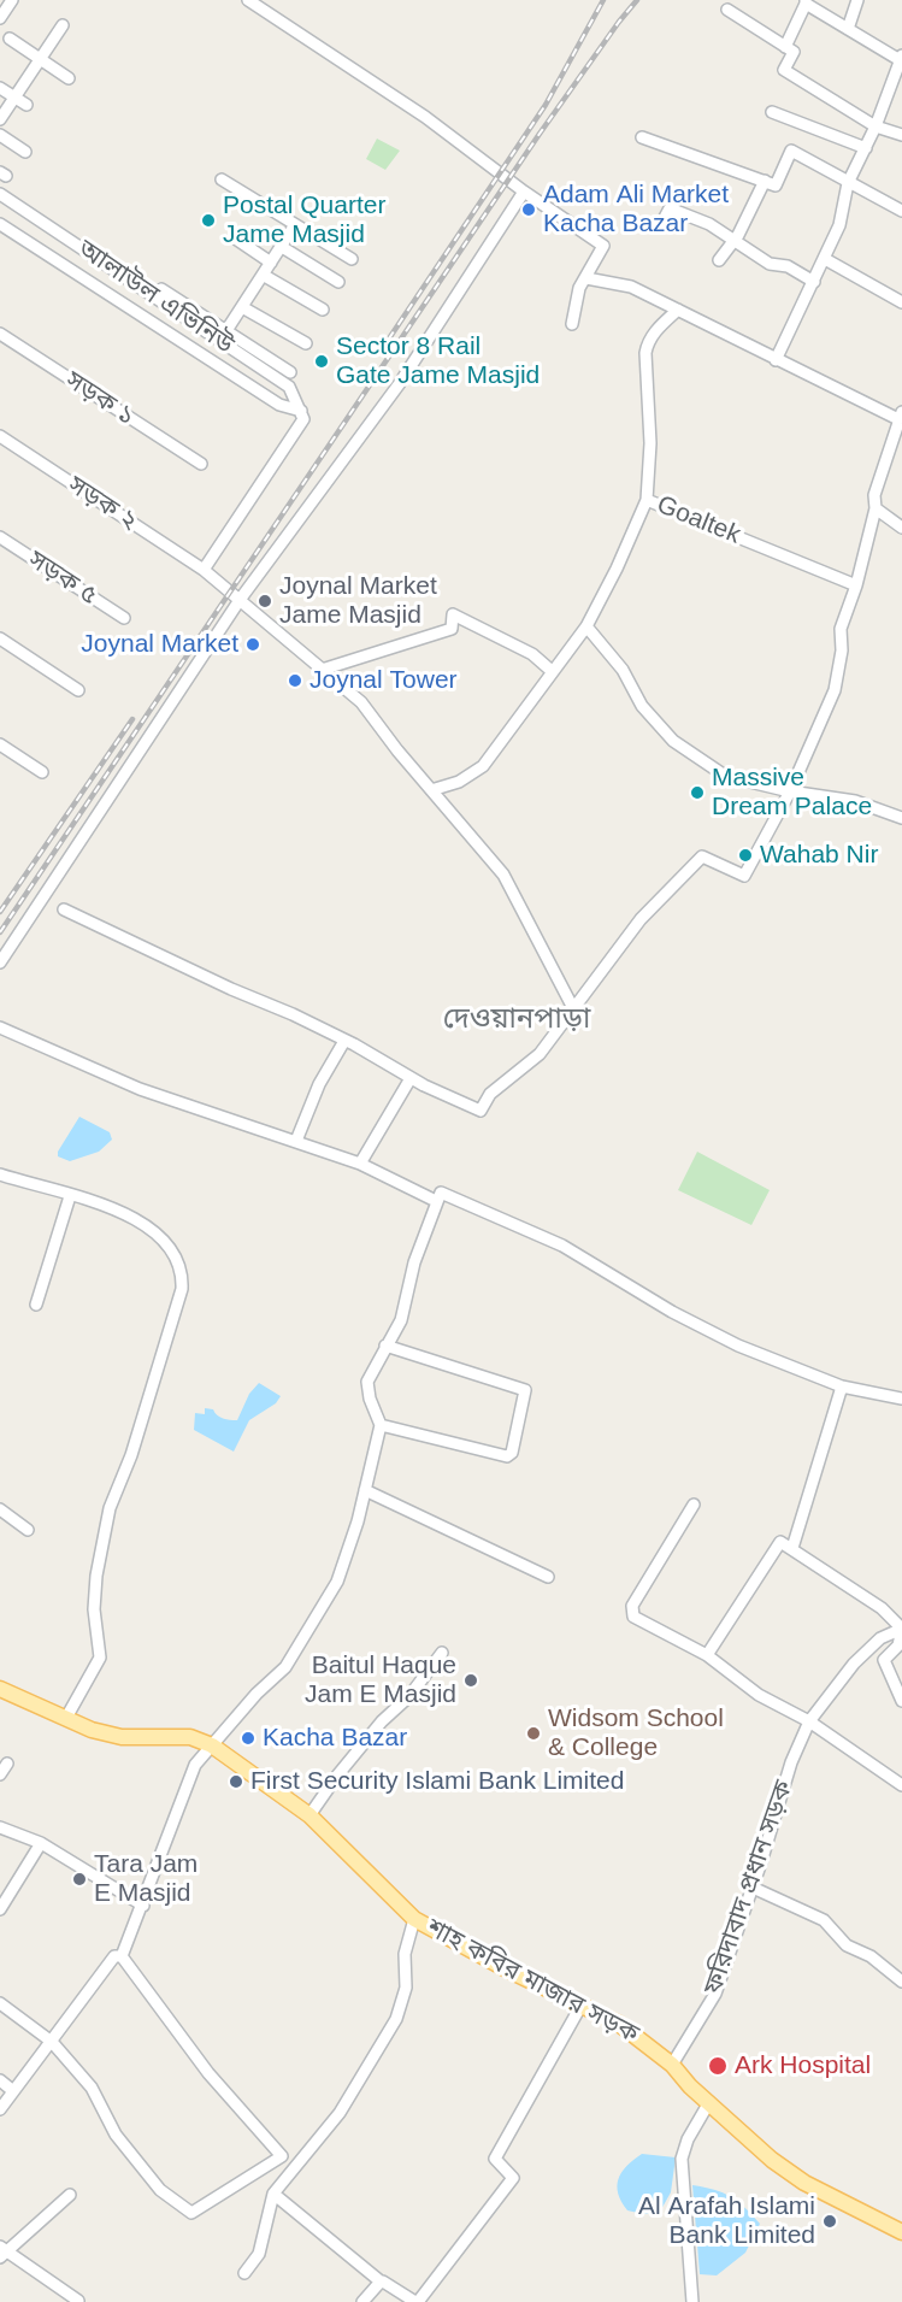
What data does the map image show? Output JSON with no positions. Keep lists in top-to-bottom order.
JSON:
{
  "streets": {
    "main road": ["শাহ কবির মাজার সড়ক"],
    "street": [
      "আলাউল এভিনিউ",
      "সড়ক ১",
      "সড়ক ২",
      "Goaltek",
      "সড়ক ৫",
      "ফরিদাবাদ প্রধান সড়ক"
    ]
  },
  "crossings": [
    ["ফরিদাবাদ প্রধান সড়ক", "শাহ কবির মাজার সড়ক"]
  ],
  "districts": ["দেওয়ানপাড়া"],
  "places": [
    "Adam Ali Market Kacha Bazar",
    "Postal Quarter Jame Masjid",
    "Sector 8 Rail Gate Jame Masjid",
    "Joynal Market Jame Masjid",
    "Joynal Market",
    "Joynal Tower",
    "Massive Dream Palace",
    "Wahab Nir",
    "Baitul Haque Jam E Masjid",
    "Widsom School & College",
    "Kacha Bazar",
    "First Security Islami Bank Limited",
    "Tara Jam E Masjid",
    "Ark Hospital",
    "Al Arafah Islami Bank Limited"
  ]
}
